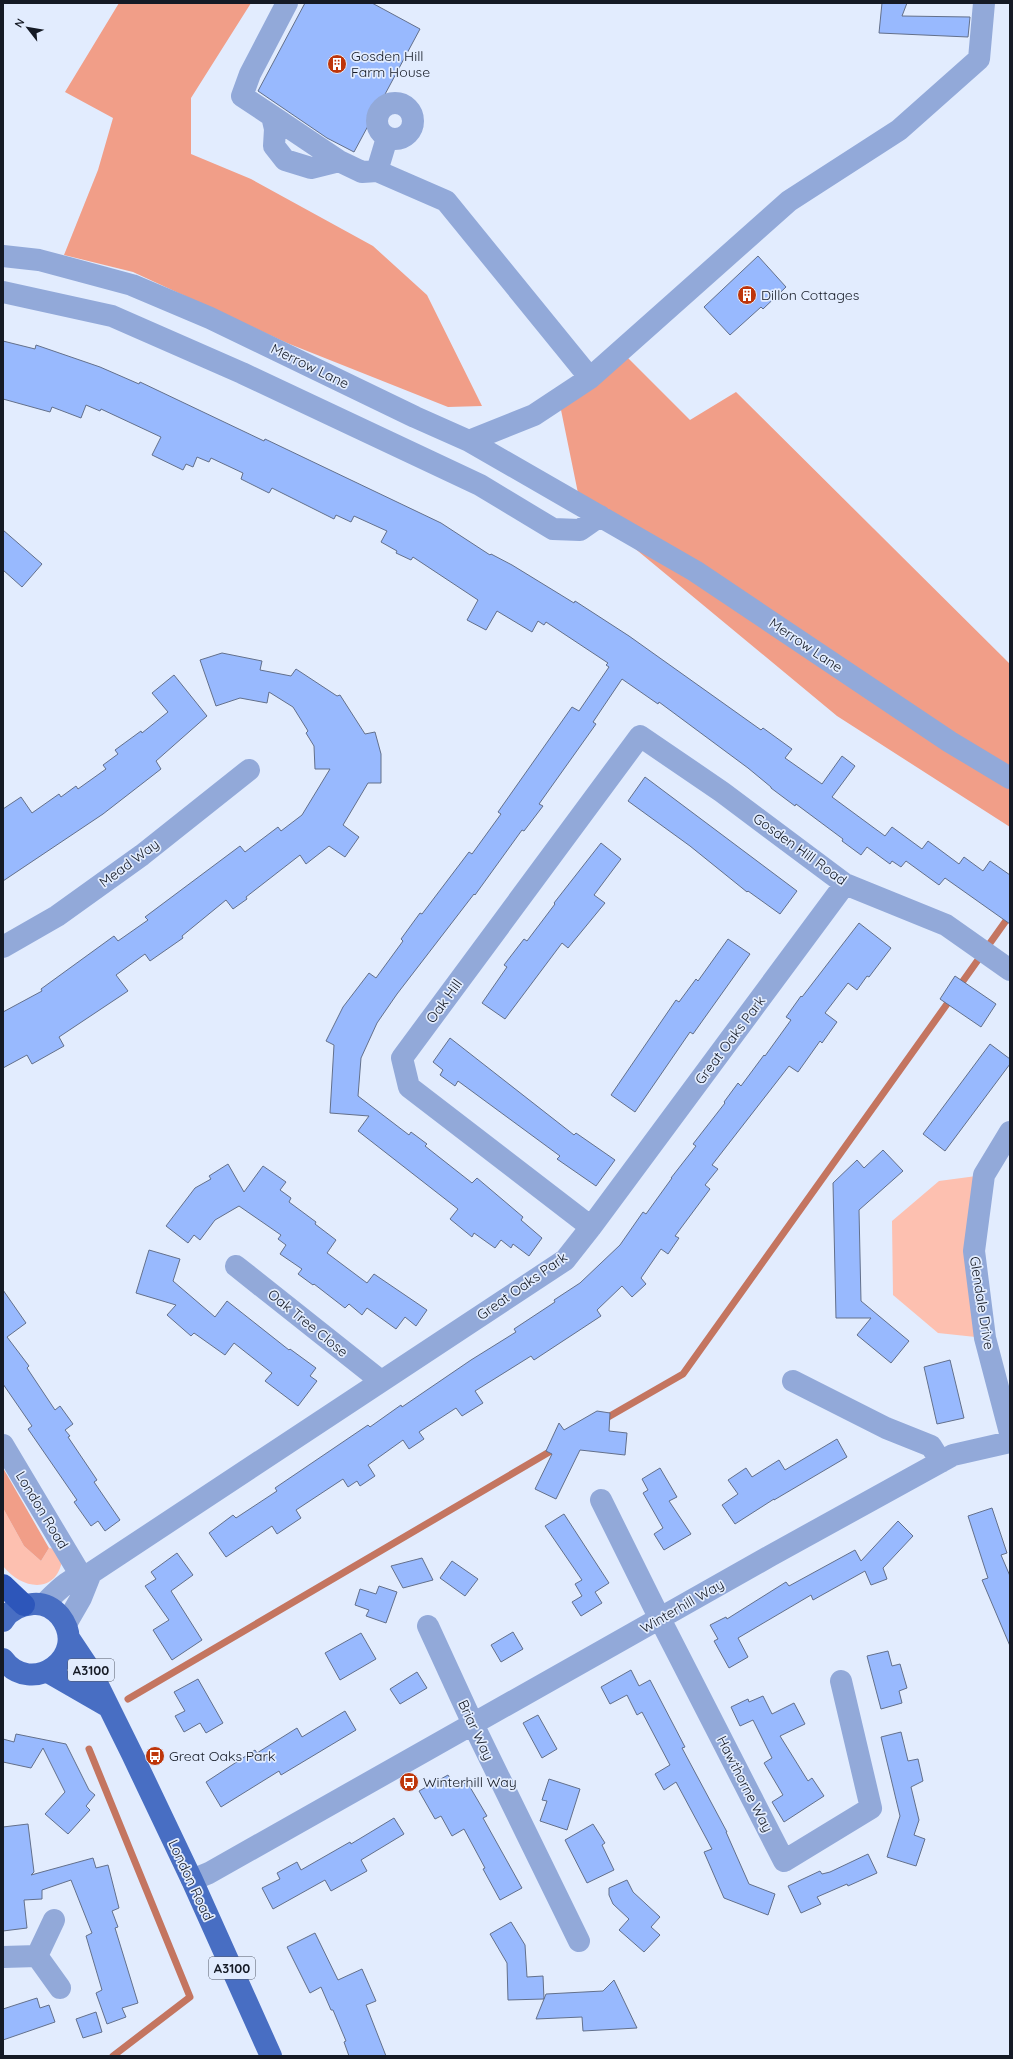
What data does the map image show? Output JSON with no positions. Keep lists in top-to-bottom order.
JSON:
{
  "streets": {
    "main road": ["London Road", "A3100"],
    "street": [
      "Merrow Lane",
      "Gosden Hill Road",
      "Mead Way",
      "Oak Hill",
      "Great Oaks Park",
      "Glendale Drive",
      "Oak Tree Close",
      "Winterhill Way",
      "Briar Way",
      "Hawthorne Way"
    ]
  },
  "crossings": [
    ["Gosden Hill Road", "Oak Hill"],
    ["Gosden Hill Road", "Great Oaks Park"],
    ["Oak Hill", "Great Oaks Park"],
    ["Great Oaks Park", "Oak Tree Close"],
    ["Great Oaks Park", "London Road"],
    ["London Road", "Winterhill Way"],
    ["London Road", "A3100"],
    ["Winterhill Way", "Briar Way"],
    ["Winterhill Way", "Hawthorne Way"]
  ],
  "places": {
    "building": ["Gosden Hill Farm House", "Dillon Cottages"],
    "bus stop": ["Great Oaks Park", "Winterhill Way"]
  },
  "north": "top left"
}
